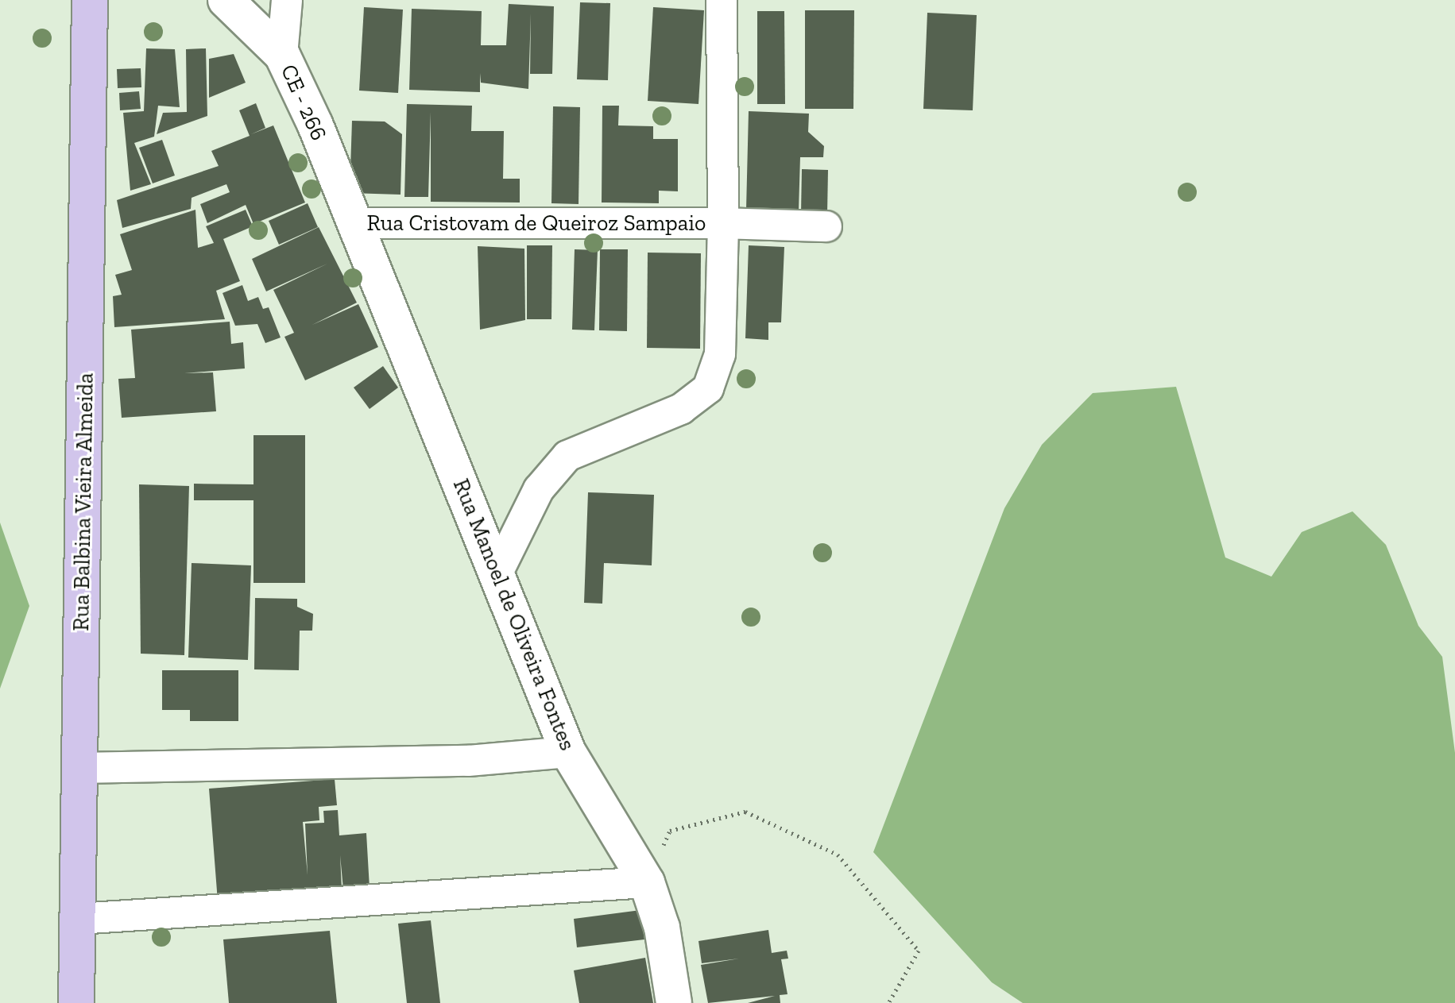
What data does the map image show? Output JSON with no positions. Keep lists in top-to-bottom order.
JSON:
{
  "streets": {
    "main road": ["Rua Balbina Vieira Almeida"],
    "street": ["CE - 266", "Rua Cristovam de Queiroz Sampaio", "Rua Manoel de Oliveira Fontes"]
  },
  "crossings": [
    ["CE - 266", "Rua Cristovam de Queiroz Sampaio"],
    ["CE - 266", "Rua Manoel de Oliveira Fontes"],
    ["Rua Cristovam de Queiroz Sampaio", "Rua Manoel de Oliveira Fontes"]
  ]
}
